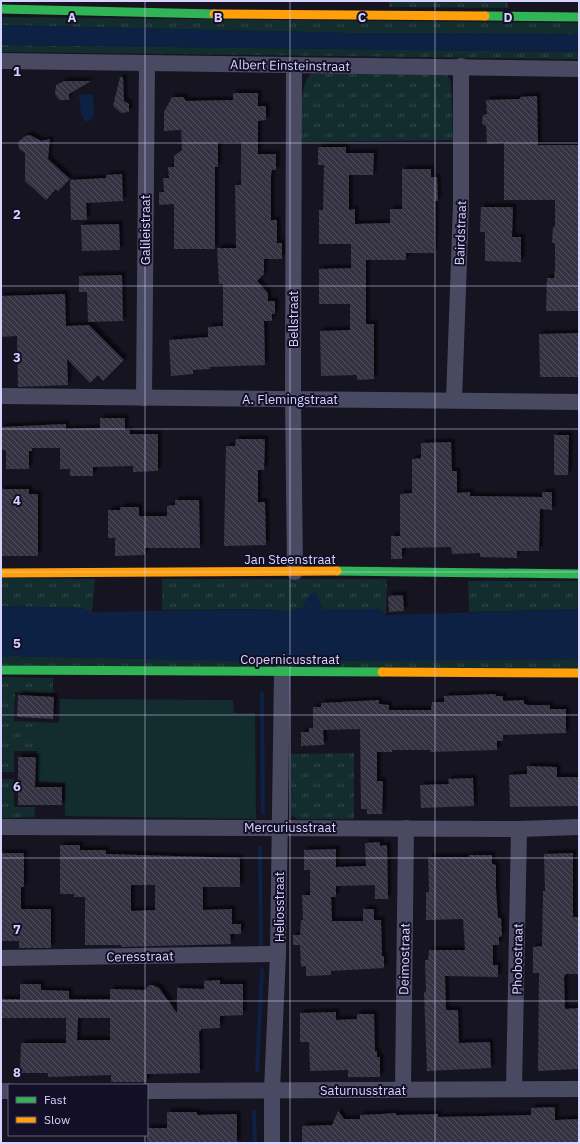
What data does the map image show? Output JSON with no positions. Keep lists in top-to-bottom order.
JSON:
{
  "streets": {
    "street": [
      "Albert Einsteinstraat",
      "Galileistraat",
      "Bairdstraat",
      "Bellstraat",
      "A. Flemingstraat",
      "Jan Steenstraat",
      "Copernicusstraat",
      "Mercuriusstraat",
      "Heliosstraat",
      "Ceresstraat",
      "Deimostraat",
      "Phobostraat",
      "Saturnusstraat"
    ]
  },
  "crossings": [
    ["Albert Einsteinstraat", "Galileistraat"],
    ["Albert Einsteinstraat", "Bairdstraat"],
    ["Albert Einsteinstraat", "Bellstraat"],
    ["Galileistraat", "A. Flemingstraat"],
    ["Bairdstraat", "A. Flemingstraat"],
    ["Bellstraat", "A. Flemingstraat"],
    ["Bellstraat", "Jan Steenstraat"],
    ["Copernicusstraat", "Heliosstraat"],
    ["Mercuriusstraat", "Heliosstraat"],
    ["Mercuriusstraat", "Deimostraat"],
    ["Mercuriusstraat", "Phobostraat"],
    ["Heliosstraat", "Ceresstraat"],
    ["Heliosstraat", "Saturnusstraat"],
    ["Deimostraat", "Saturnusstraat"],
    ["Phobostraat", "Saturnusstraat"]
  ],
  "legend": ["Fast", "Slow"],
  "grid": {
    "columns": [
      "A",
      "B",
      "C",
      "D"
    ],
    "rows": [
      "1",
      "2",
      "3",
      "4",
      "5",
      "6",
      "7",
      "8"
    ]
  }
}
